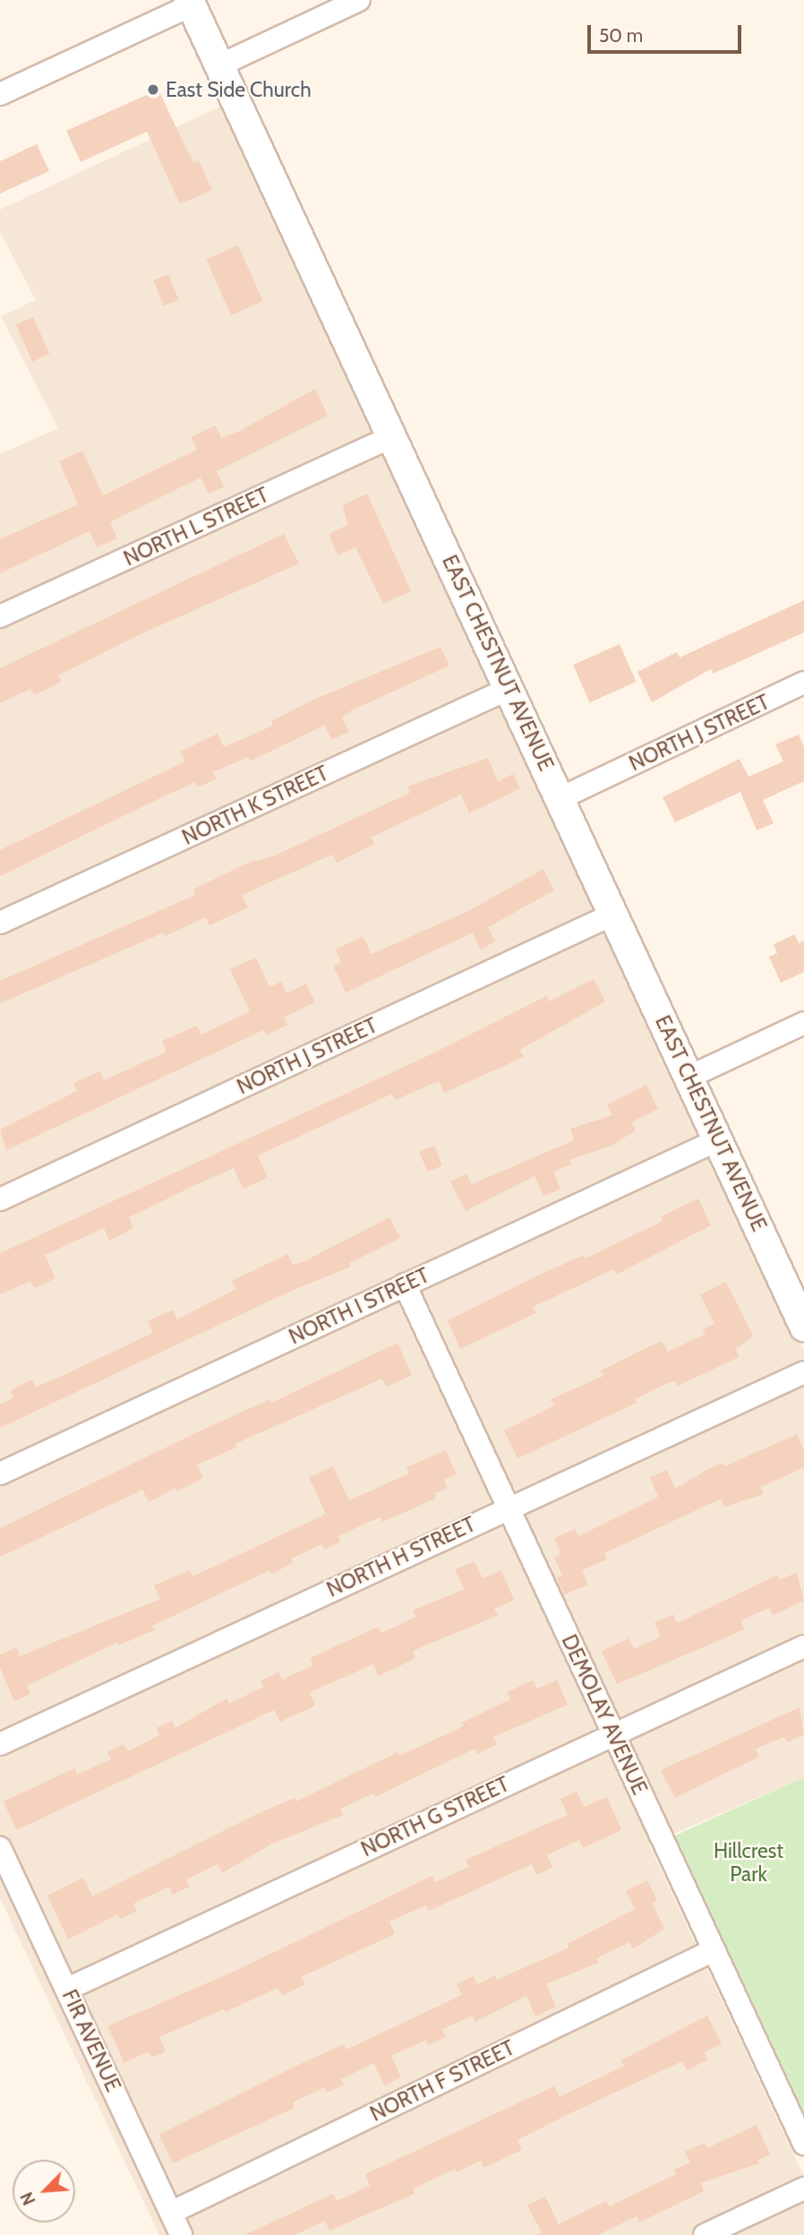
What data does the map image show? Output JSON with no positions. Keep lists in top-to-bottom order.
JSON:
{
  "streets": {
    "street": [
      "NORTH L STREET",
      "EAST CHESTNUT AVENUE",
      "NORTH J STREET",
      "NORTH K STREET",
      "NORTH I STREET",
      "NORTH H STREET",
      "DEMOLAY AVENUE",
      "NORTH G STREET",
      "FIR AVENUE",
      "NORTH F STREET"
    ]
  },
  "crossings": [
    ["NORTH L STREET", "EAST CHESTNUT AVENUE"],
    ["EAST CHESTNUT AVENUE", "NORTH J STREET"],
    ["EAST CHESTNUT AVENUE", "NORTH K STREET"],
    ["EAST CHESTNUT AVENUE", "NORTH I STREET"],
    ["NORTH I STREET", "DEMOLAY AVENUE"],
    ["NORTH H STREET", "DEMOLAY AVENUE"],
    ["DEMOLAY AVENUE", "NORTH G STREET"],
    ["DEMOLAY AVENUE", "NORTH F STREET"],
    ["NORTH G STREET", "FIR AVENUE"],
    ["FIR AVENUE", "NORTH F STREET"]
  ],
  "parks": ["Hillcrest Park"],
  "places": ["East Side Church"],
  "scale_bar": "50 m",
  "north": "bottom left"
}
